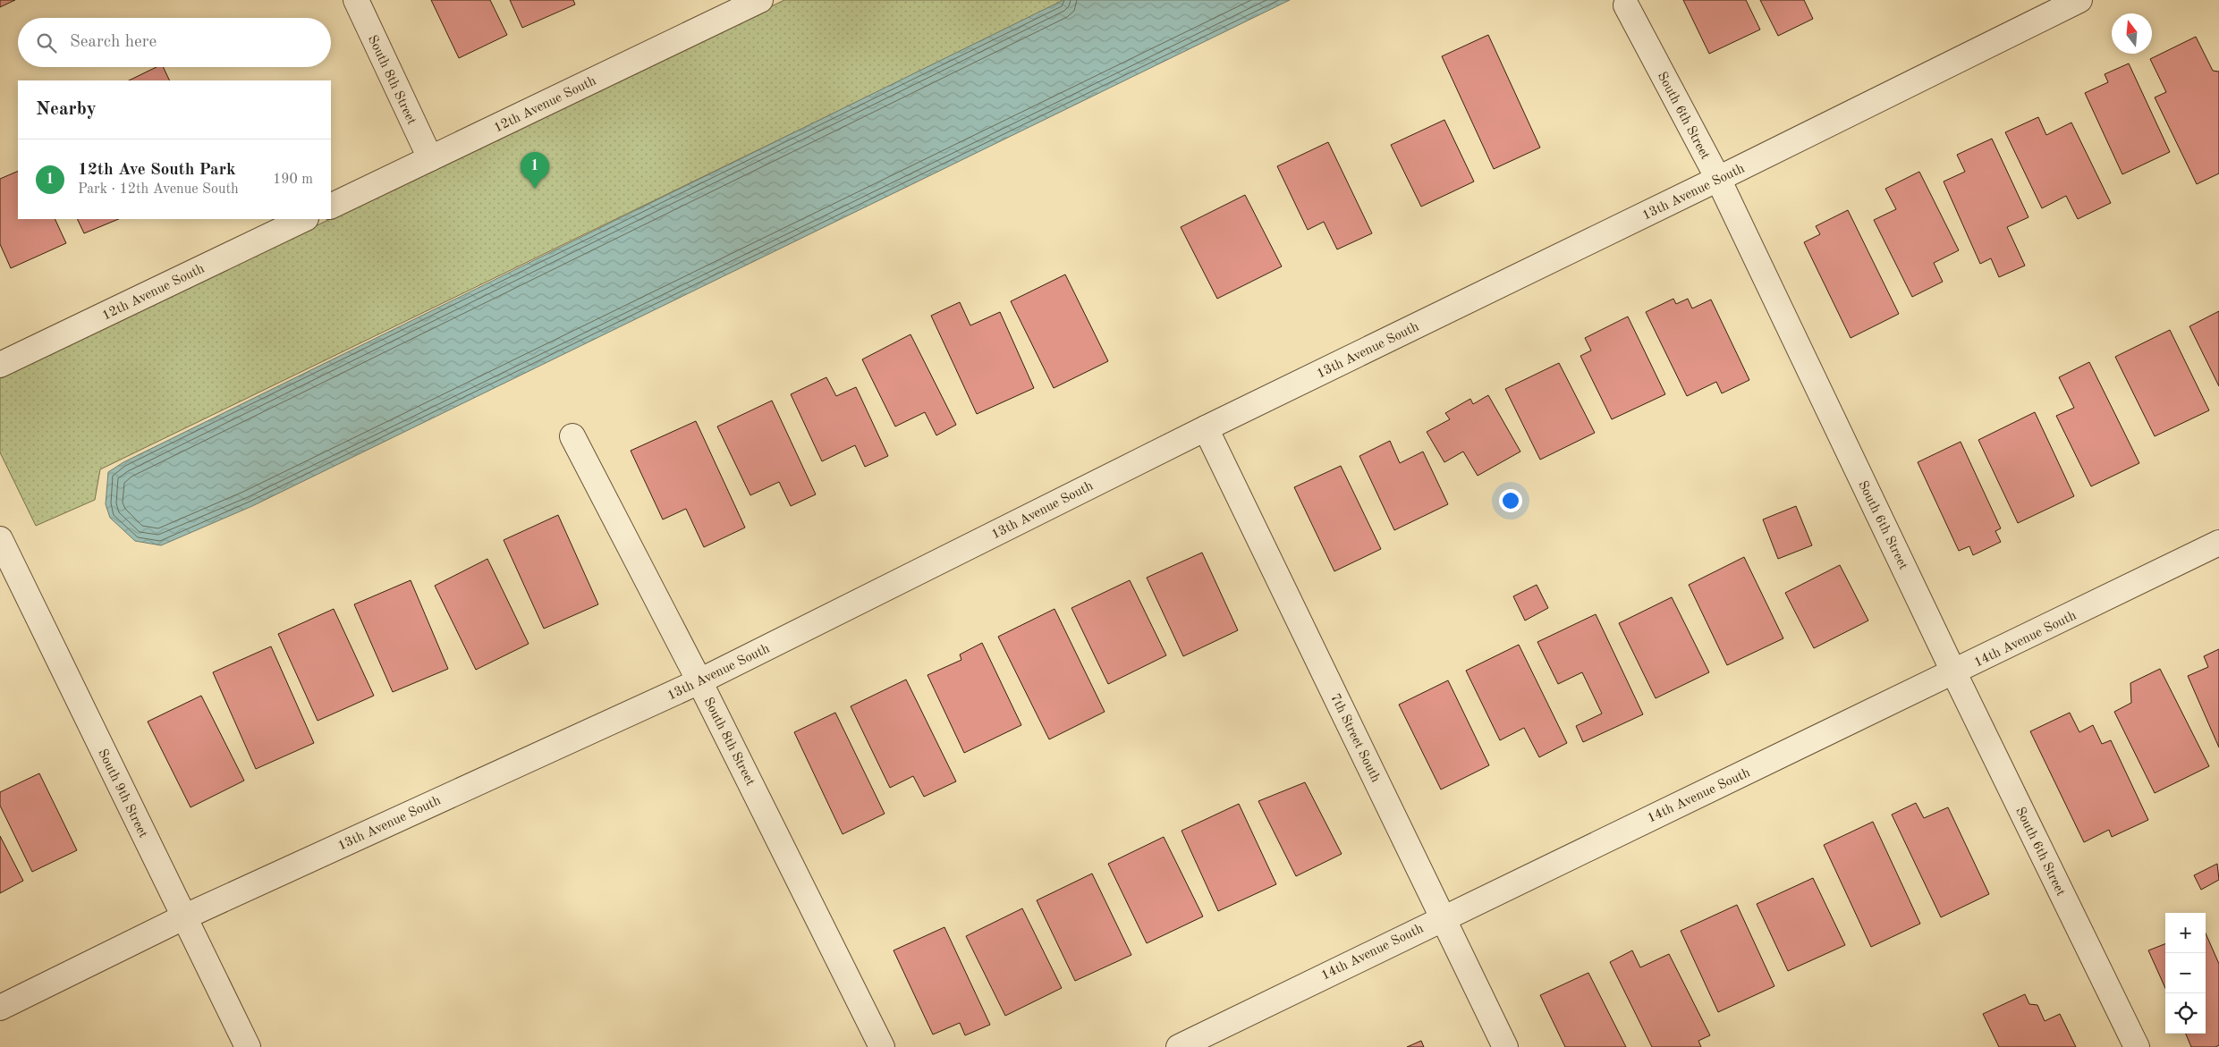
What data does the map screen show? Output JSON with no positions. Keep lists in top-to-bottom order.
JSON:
{
  "streets": {
    "street": [
      "South 8th Street",
      "12th Avenue South",
      "South 6th Street",
      "13th Avenue South",
      "14th Avenue South",
      "7th Street South",
      "South 9th Street"
    ]
  },
  "crossings": [
    ["South 8th Street", "12th Avenue South"],
    ["South 8th Street", "13th Avenue South"],
    ["South 6th Street", "13th Avenue South"],
    ["South 6th Street", "14th Avenue South"],
    ["13th Avenue South", "7th Street South"],
    ["13th Avenue South", "South 9th Street"],
    ["14th Avenue South", "7th Street South"]
  ],
  "north": "top",
  "page": {
    "search": "Search here",
    "heading": "Nearby",
    "list": [
      {
        "mark": "1",
        "name": "12th Ave South Park",
        "note": "Park · 12th Avenue South",
        "value": "190 m"
      }
    ],
    "pins": "1",
    "map_buttons": ["+", "−"]
  }
}
